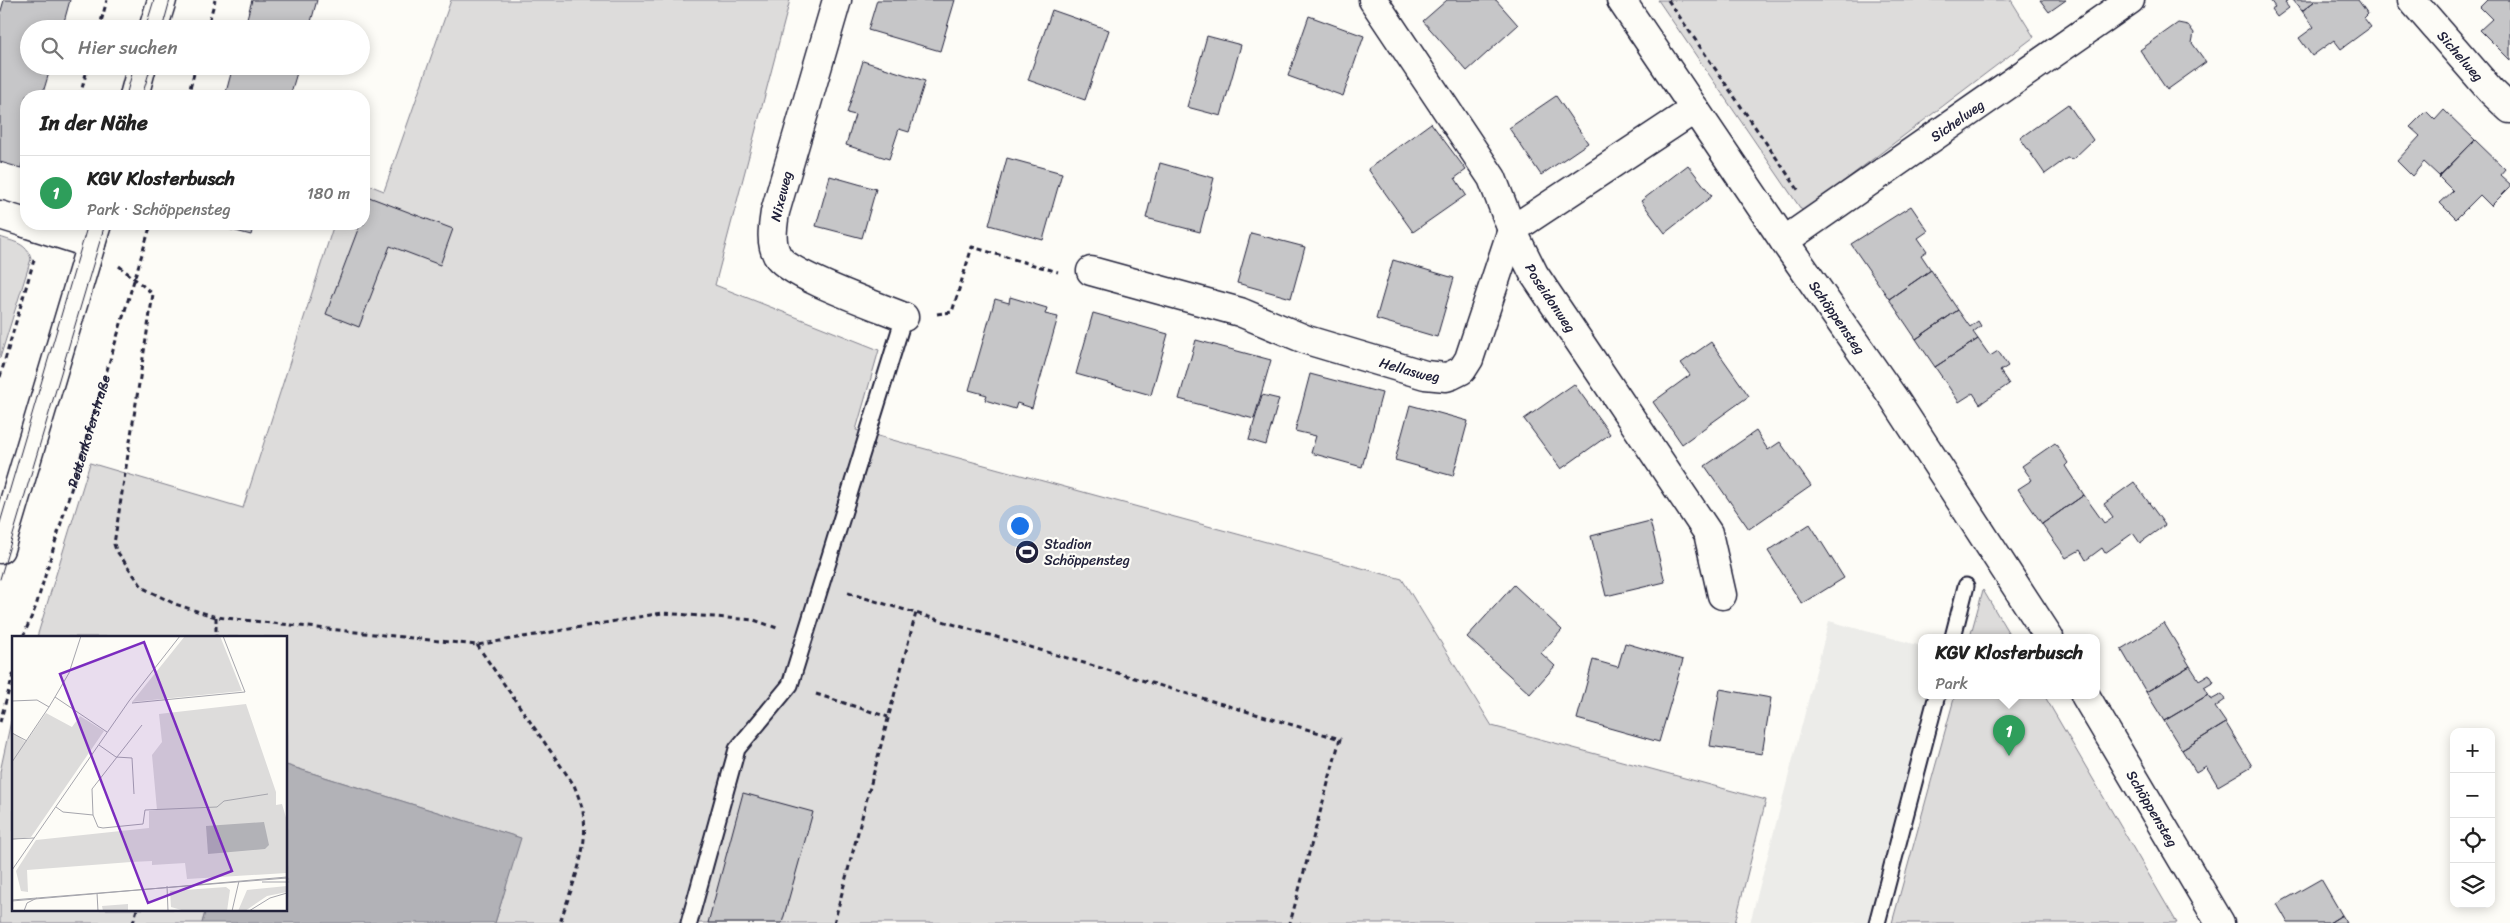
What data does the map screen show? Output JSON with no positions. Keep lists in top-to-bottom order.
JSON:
{
  "streets": {
    "street": [
      "Sichelweg",
      "Nixeweg",
      "Poseidonweg",
      "Schöppensteg",
      "Hellasweg"
    ],
    "path": ["Pettenkoferstraße"]
  },
  "crossings": [
    ["Sichelweg", "Schöppensteg"],
    ["Poseidonweg", "Hellasweg"]
  ],
  "places": {
    "sports": ["Stadion Schöppensteg"]
  },
  "page": {
    "search": "Hier suchen",
    "heading": "In der Nähe",
    "list": [
      {
        "mark": "1",
        "name": "KGV Klosterbusch",
        "note": "Park · Schöppensteg",
        "value": "180 m"
      }
    ],
    "popup": ["KGV Klosterbusch", "Park"],
    "pins": "1",
    "map_buttons": ["+", "−"]
  }
}
